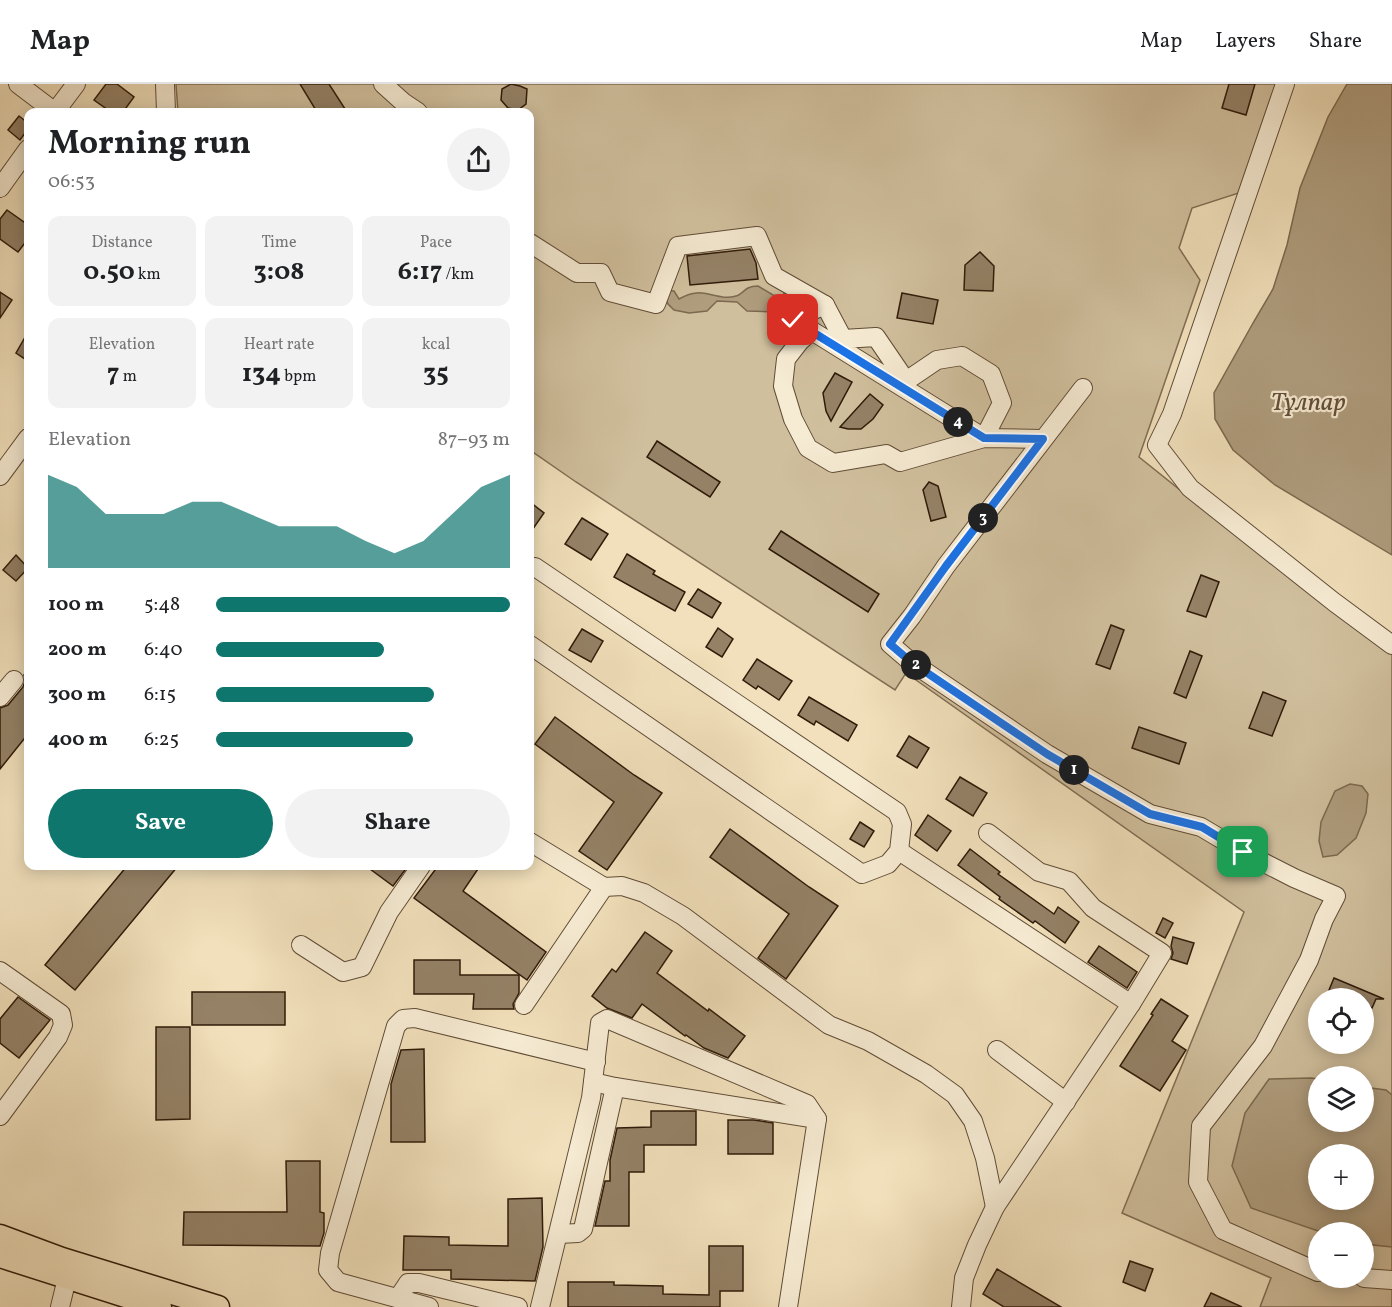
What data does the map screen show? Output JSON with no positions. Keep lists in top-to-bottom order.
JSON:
{
  "water": ["Тұлпар"],
  "page": {
    "header": "Map",
    "nav": ["Map", "Layers", "Share"],
    "heading": ["Morning run", "06:53"],
    "stats": [
      ["Distance", "0.50 km"],
      ["Time", "3:08"],
      ["Pace", "6:17 /km"],
      ["Elevation", "7 m"],
      ["Heart rate", "134 bpm"],
      ["kcal", "35"]
    ],
    "pins": [
      "4",
      "3",
      "2",
      "1"
    ],
    "chart": ["Elevation", "87–93 m"],
    "list": [
      {
        "name": "100 m",
        "note": "5:48"
      },
      {
        "name": "200 m",
        "note": "6:40"
      },
      {
        "name": "300 m",
        "note": "6:15"
      },
      {
        "name": "400 m",
        "note": "6:25"
      }
    ],
    "buttons": ["Save", "Share"],
    "map_buttons": ["+", "−"]
  }
}
